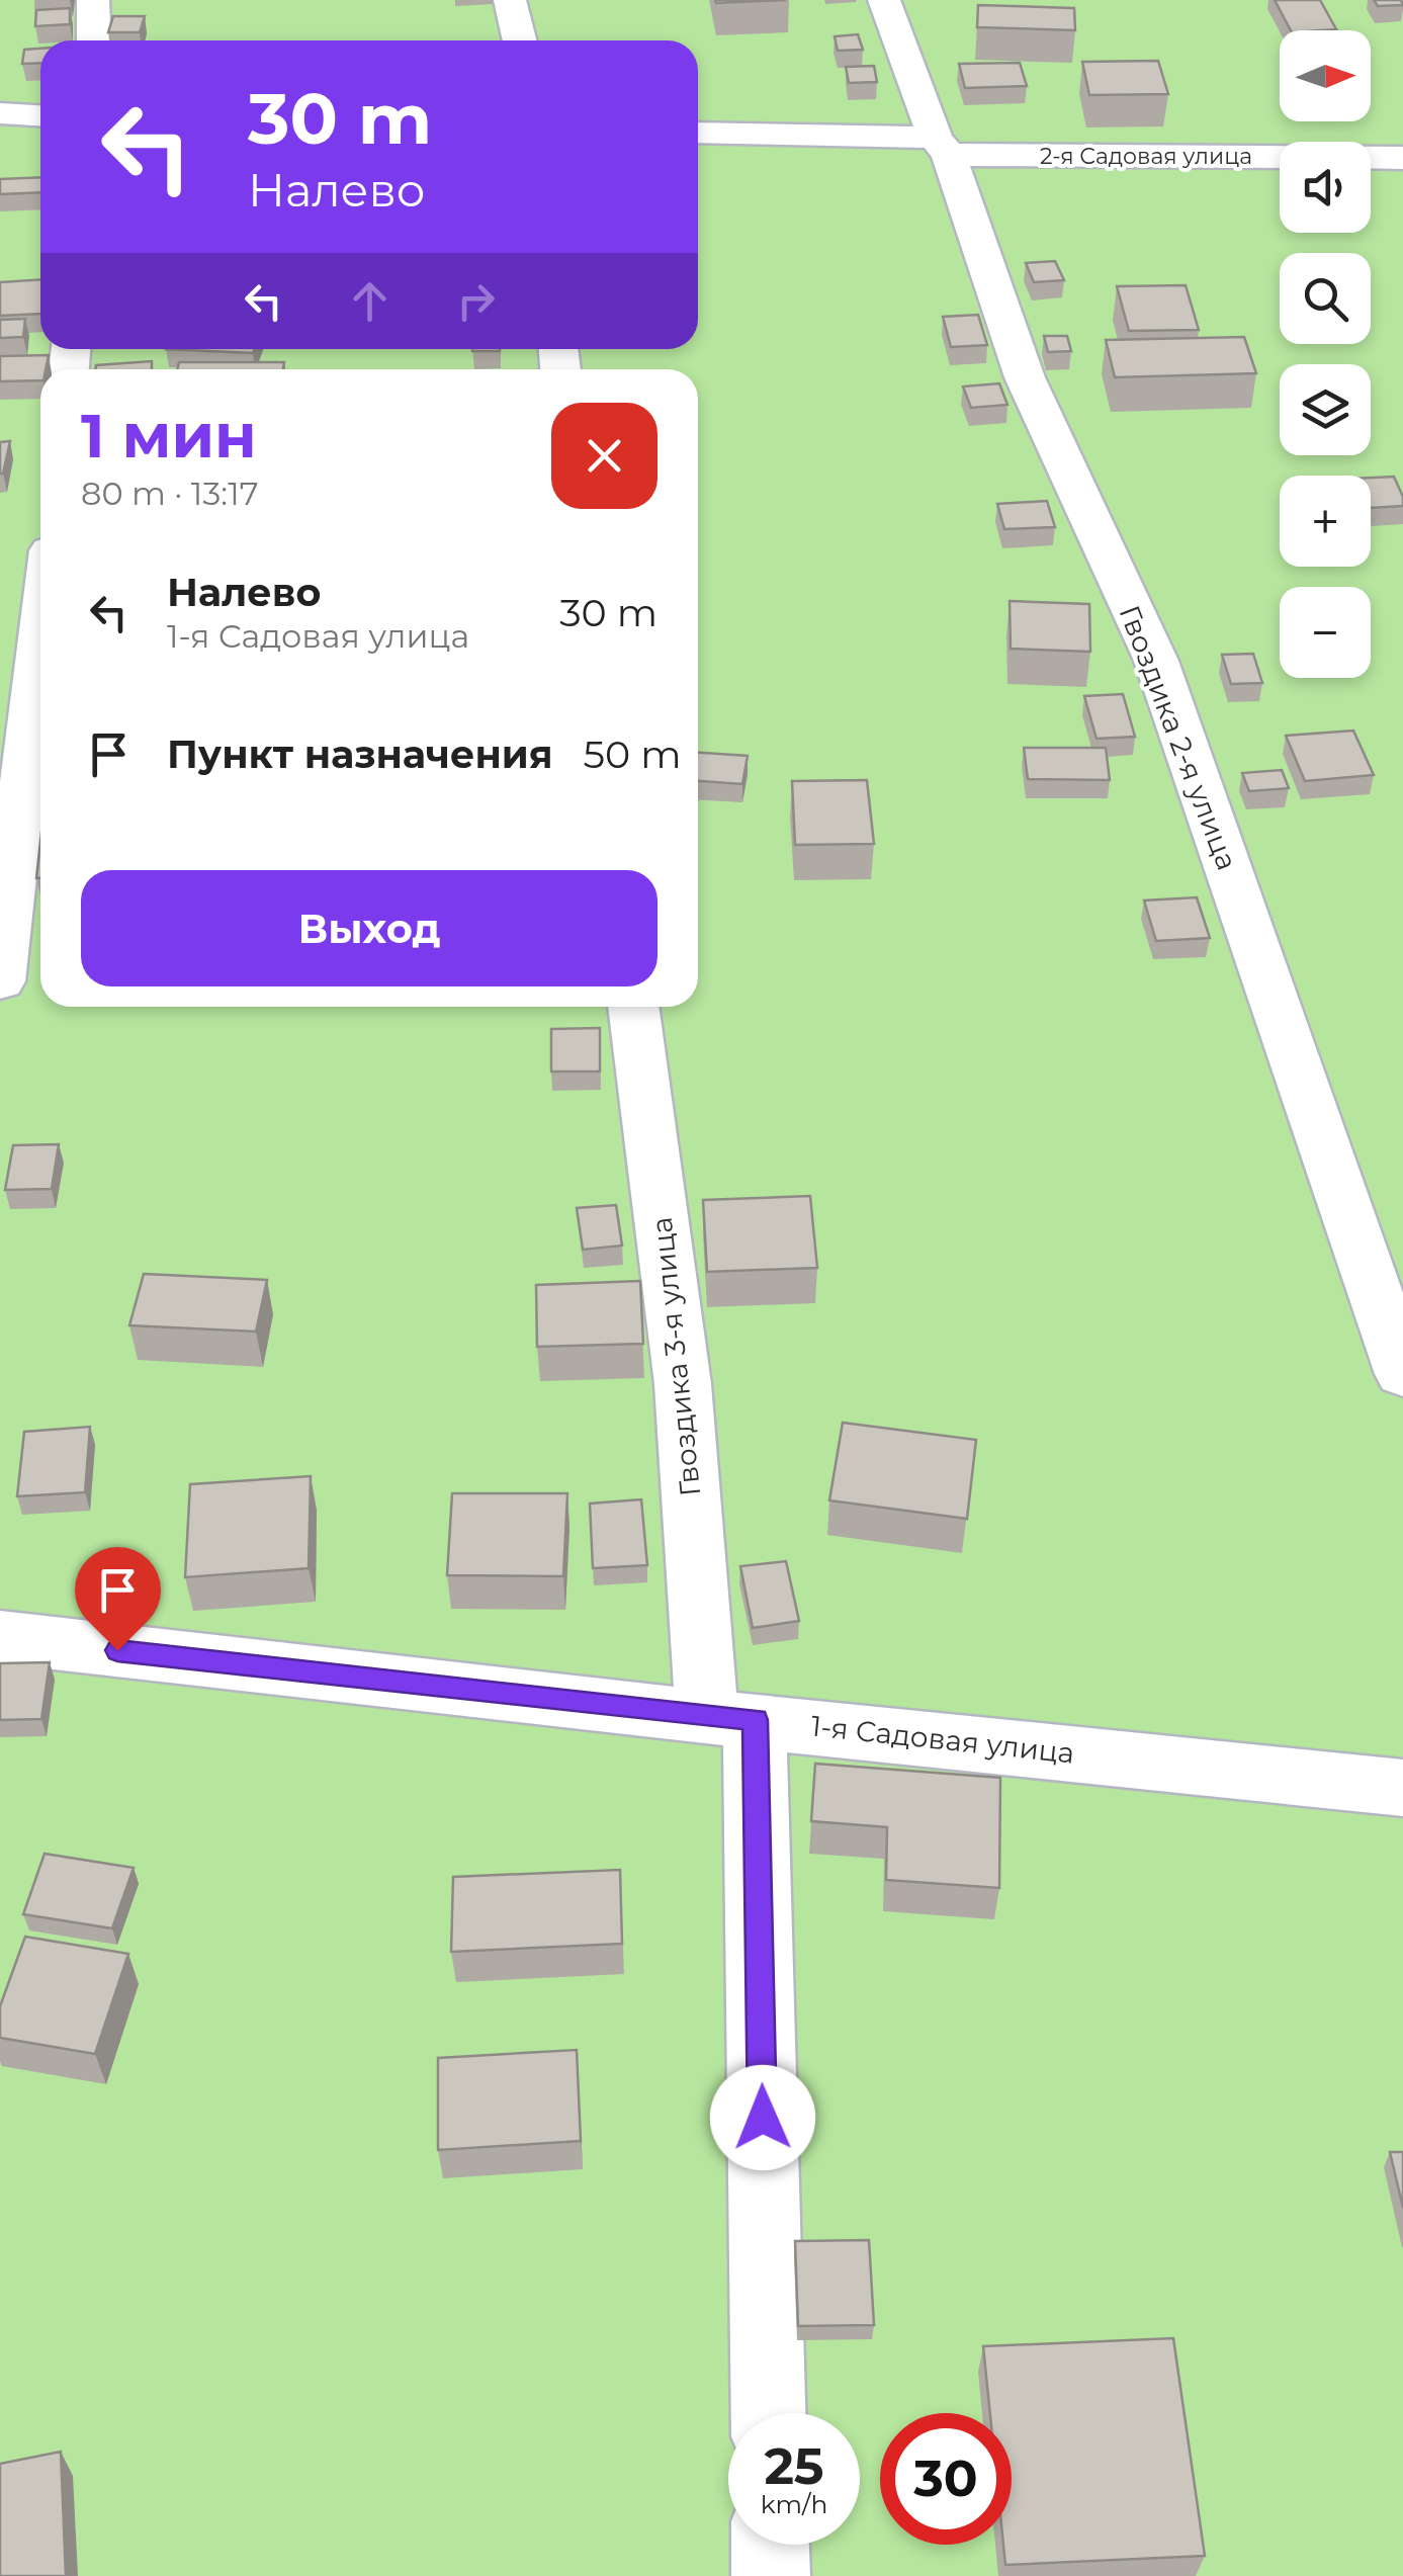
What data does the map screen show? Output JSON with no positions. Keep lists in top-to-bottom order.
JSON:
{
  "streets": {
    "street": [
      "2-я Садовая улица",
      "Гвоздика 2-я улица",
      "Гвоздика 3-я улица",
      "1-я Садовая улица"
    ]
  },
  "crossings": [
    ["2-я Садовая улица", "Гвоздика 2-я улица"],
    ["Гвоздика 3-я улица", "1-я Садовая улица"]
  ],
  "north": "right",
  "page": {
    "map_buttons": ["+", "−"],
    "turn": ["30 m", "Налево"],
    "heading": ["1 мин", "80 m · 13:17"],
    "list": [
      {
        "name": "Налево",
        "note": "1-я Садовая улица",
        "value": "30 m"
      },
      {
        "name": "Пункт назначения",
        "value": "50 m"
      }
    ],
    "buttons": "Выход",
    "speed": "25 km/h",
    "limit": "30"
  }
}
